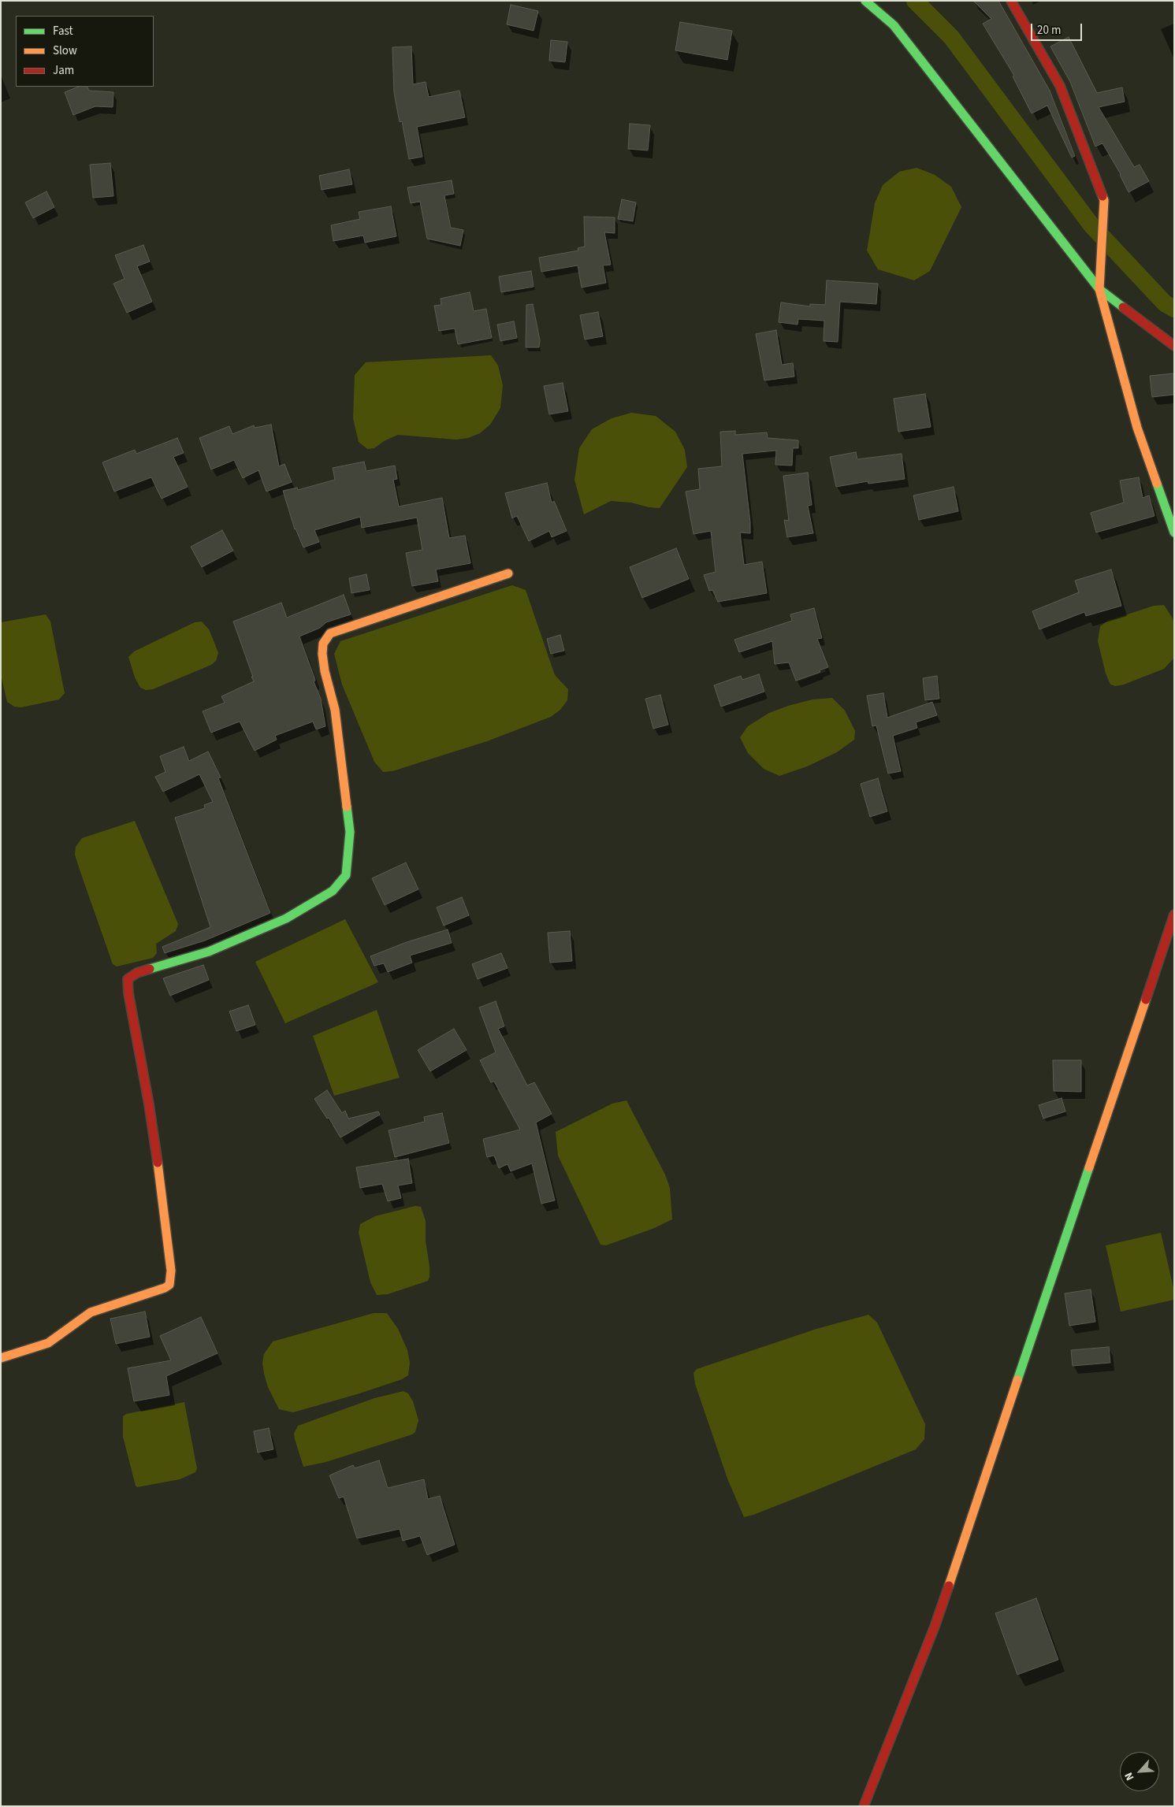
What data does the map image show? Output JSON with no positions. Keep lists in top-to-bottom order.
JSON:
{
  "legend": ["Fast", "Slow", "Jam"],
  "scale_bar": "20 m",
  "north": "bottom left"
}
